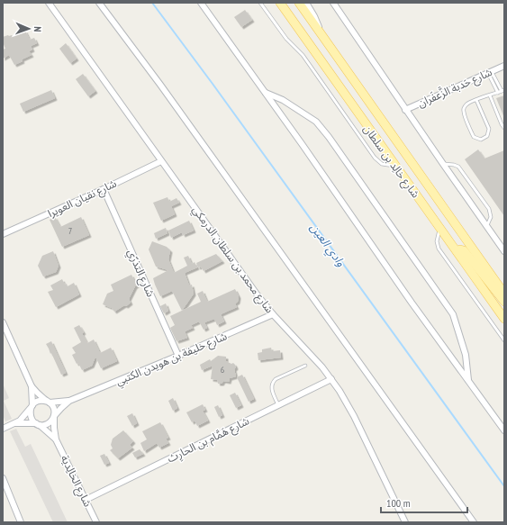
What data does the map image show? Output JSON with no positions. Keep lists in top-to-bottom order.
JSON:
{
  "streets": {
    "main road": ["شارع خالِد بن سلطان"],
    "street": [
      "شارع حَدبة الزَّعفَران",
      "شارع نقيان العويرا",
      "شارع محمد بن سلطان الدرمكي",
      "شارع التذرّي",
      "شارع خليفة بن هويدن الكتبي",
      "شارع هَمَّام بن الحارِث",
      "شارع الخالِدية"
    ]
  },
  "crossings": [
    ["شارع نقيان العويرا", "شارع محمد بن سلطان الدرمكي"],
    ["شارع نقيان العويرا", "شارع التذرّي"],
    ["شارع محمد بن سلطان الدرمكي", "شارع خليفة بن هويدن الكتبي"],
    ["شارع محمد بن سلطان الدرمكي", "شارع هَمَّام بن الحارِث"],
    ["شارع التذرّي", "شارع خليفة بن هويدن الكتبي"],
    ["شارع خليفة بن هويدن الكتبي", "شارع الخالِدية"],
    ["شارع هَمَّام بن الحارِث", "شارع الخالِدية"]
  ],
  "water": ["وادي العين"],
  "house_numbers": ["7", "6"],
  "scale_bar": "100 m",
  "north": "right"
}
